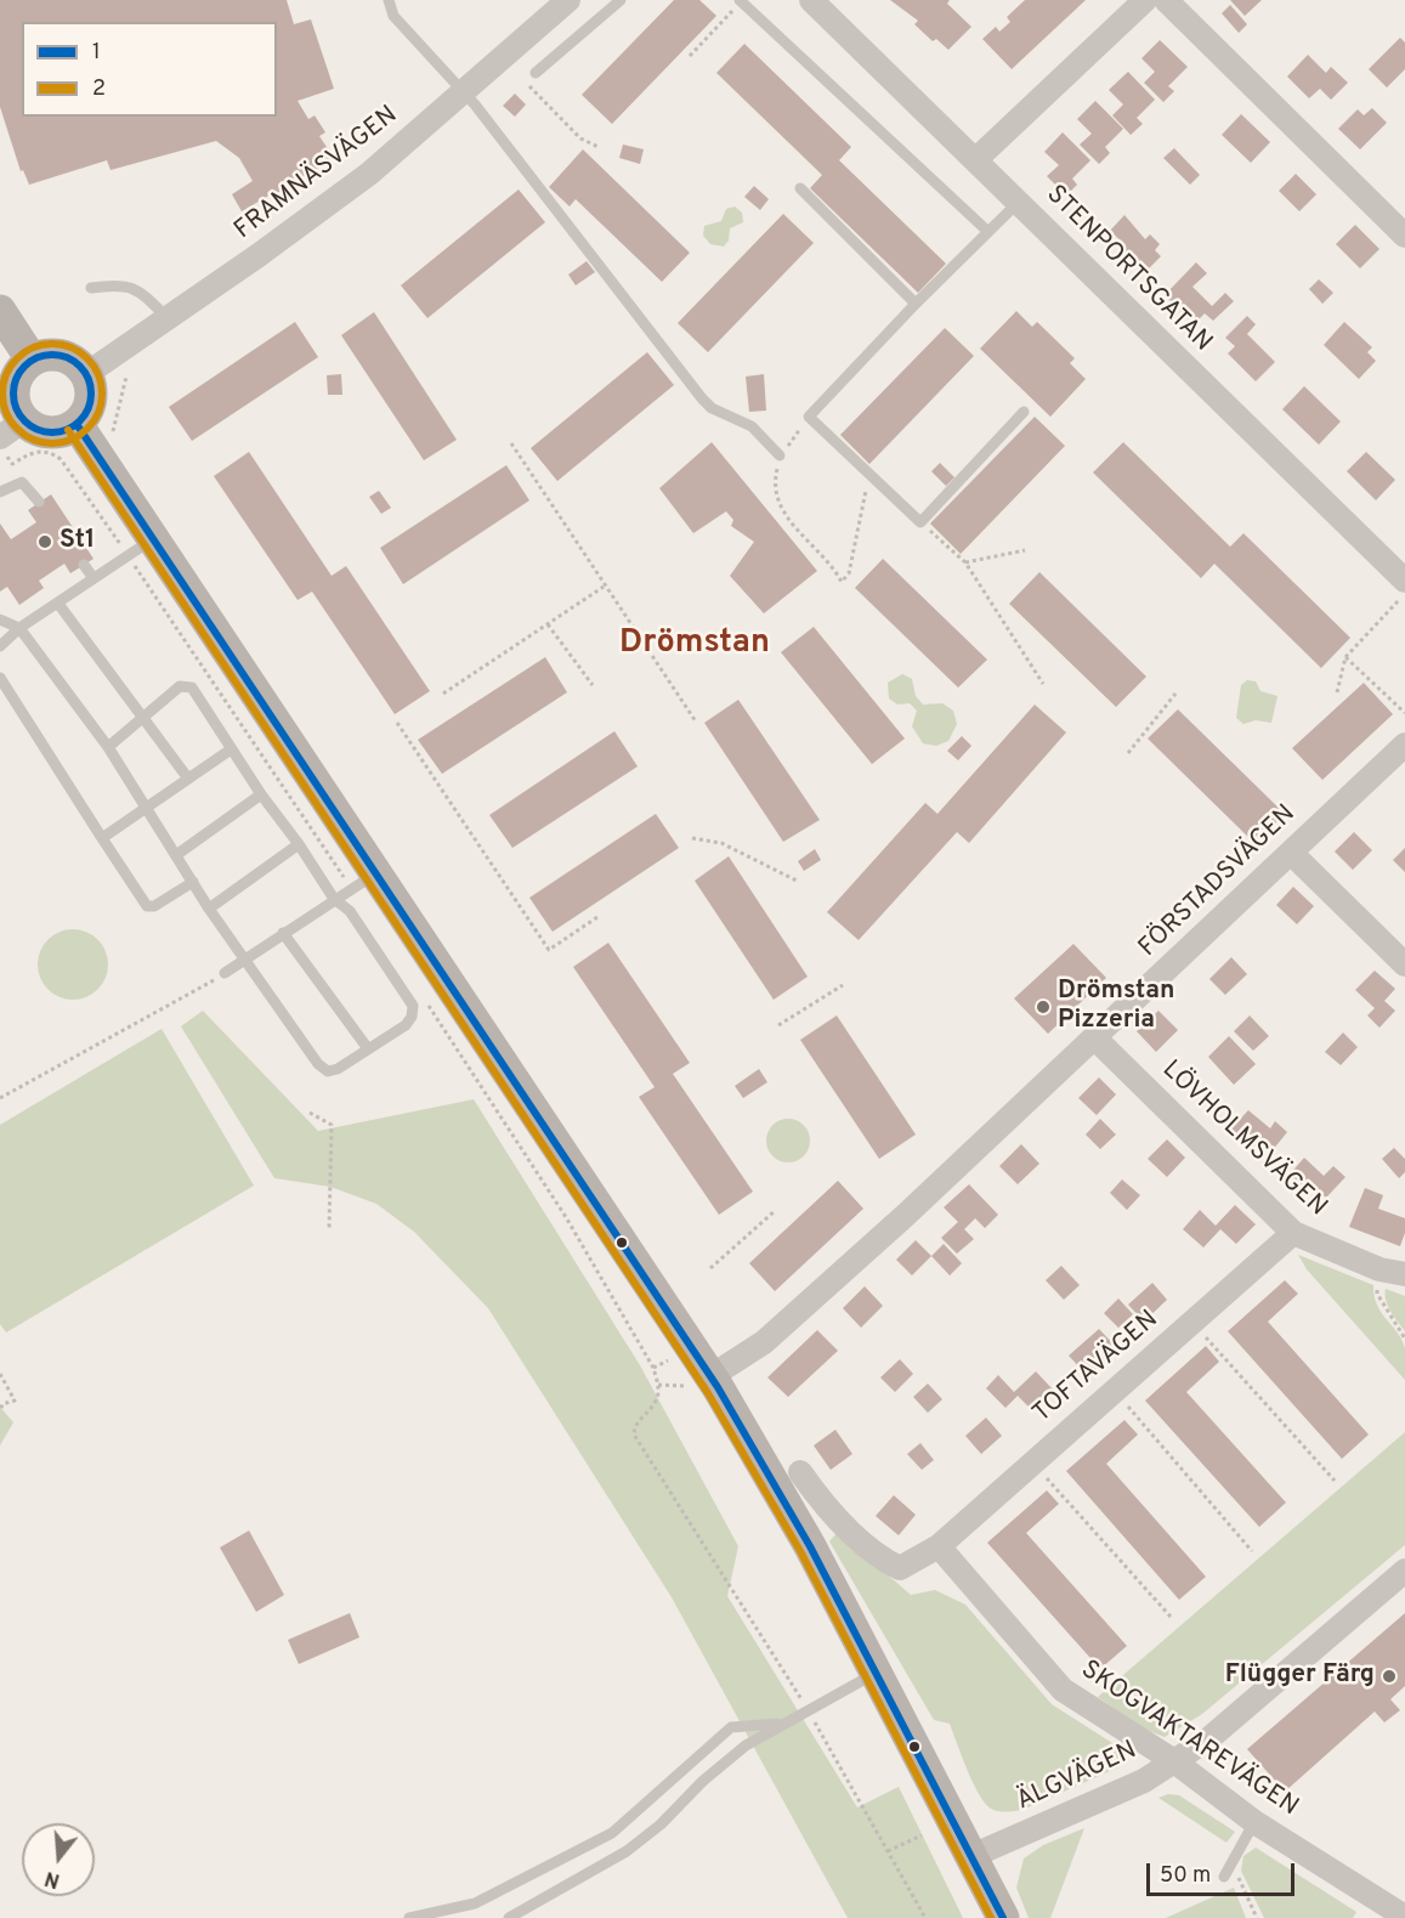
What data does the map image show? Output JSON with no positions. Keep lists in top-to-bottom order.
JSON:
{
  "streets": {
    "street": [
      "FRAMNÄSVÄGEN",
      "STENPORTSGATAN",
      "FÖRSTADSVÄGEN",
      "LÖVHOLMSVÄGEN",
      "TOFTAVÄGEN",
      "SKOGVAKTAREVÄGEN",
      "ÄLGVÄGEN"
    ]
  },
  "crossings": [
    ["FÖRSTADSVÄGEN", "LÖVHOLMSVÄGEN"],
    ["LÖVHOLMSVÄGEN", "TOFTAVÄGEN"],
    ["TOFTAVÄGEN", "SKOGVAKTAREVÄGEN"],
    ["SKOGVAKTAREVÄGEN", "ÄLGVÄGEN"]
  ],
  "districts": ["Drömstan"],
  "places": ["St1", "Drömstan Pizzeria", "Flügger Färg"],
  "lines": ["transit line 2", "transit line 1"],
  "legend": ["1", "2"],
  "scale_bar": "50 m",
  "north": "bottom"
}
